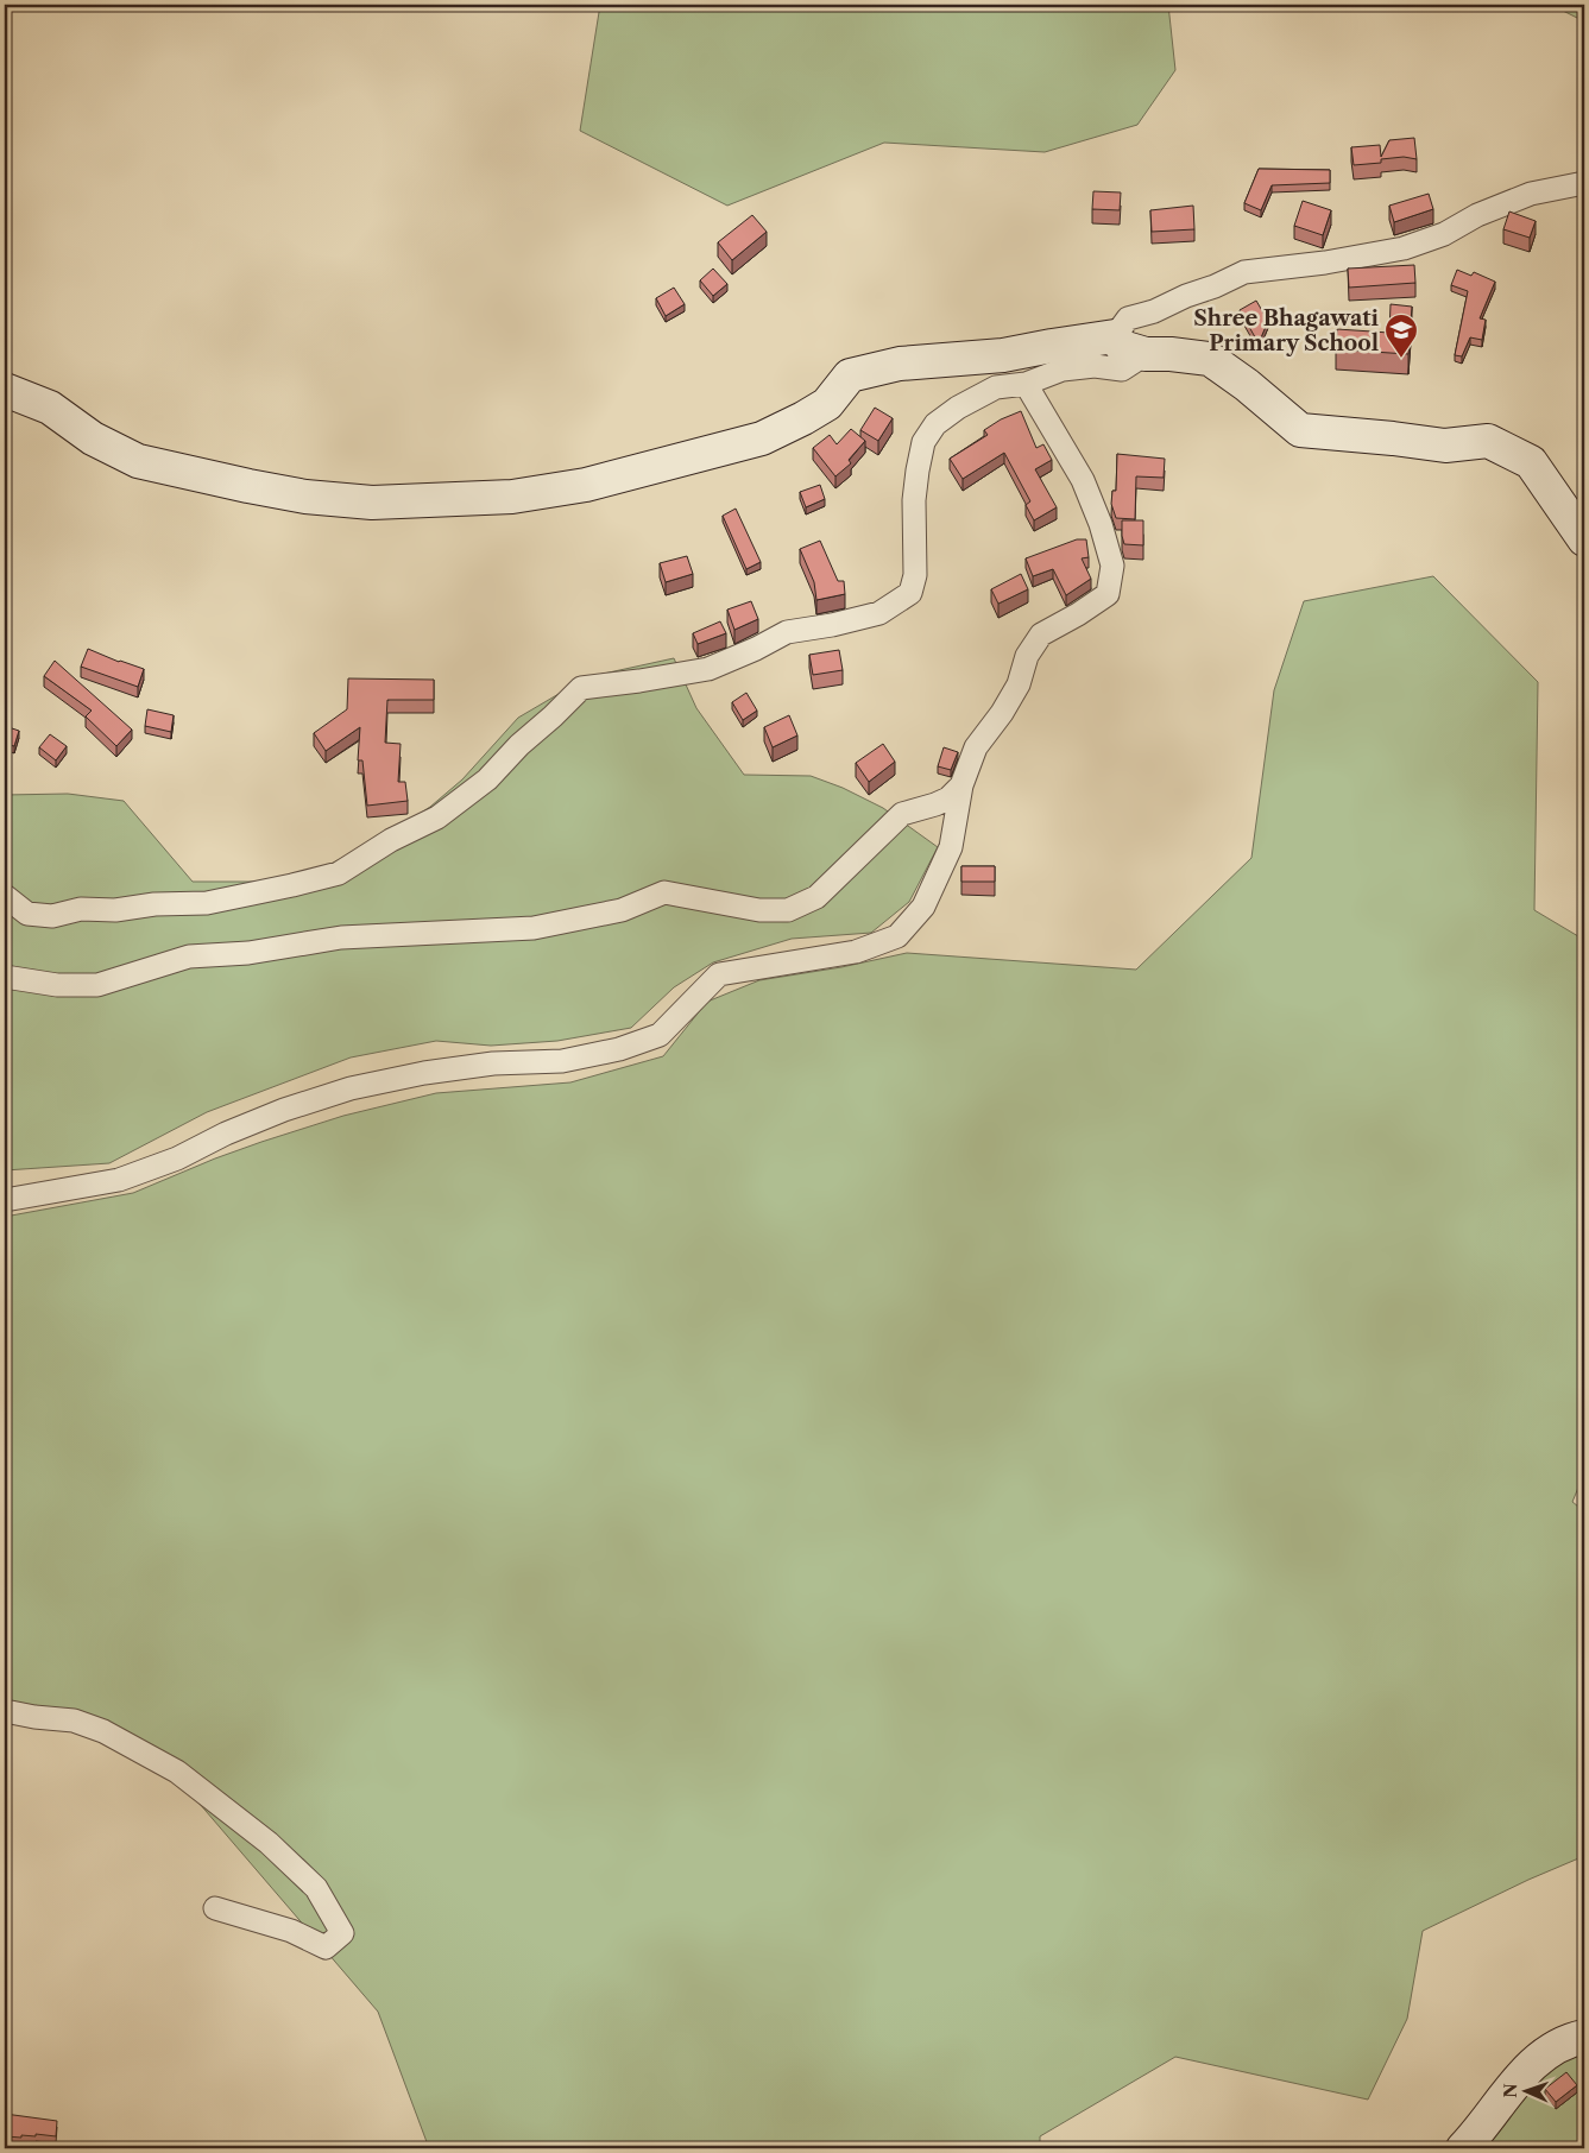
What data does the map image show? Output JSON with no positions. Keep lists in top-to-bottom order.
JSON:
{
  "places": {
    "school or university": ["Shree Bhagawati Primary School"]
  },
  "north": "left"
}
